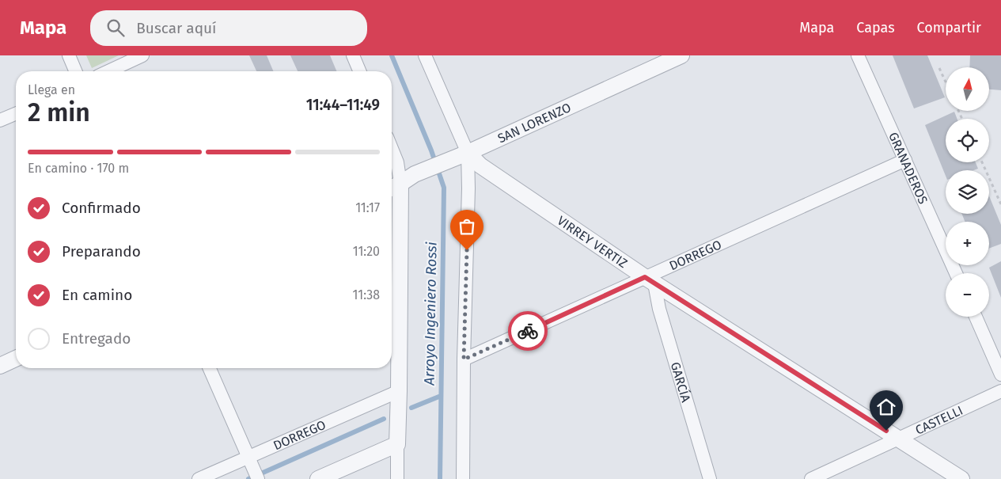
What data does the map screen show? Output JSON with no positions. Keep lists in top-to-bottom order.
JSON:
{
  "streets": {
    "street": [
      "SAN LORENZO",
      "GRANADEROS",
      "VIRREY VERTIZ",
      "DORREGO",
      "GARCÍA",
      "CASTELLI"
    ]
  },
  "crossings": [
    ["SAN LORENZO", "VIRREY VERTIZ"],
    ["GRANADEROS", "DORREGO"],
    ["VIRREY VERTIZ", "DORREGO"],
    ["VIRREY VERTIZ", "GARCÍA"],
    ["VIRREY VERTIZ", "CASTELLI"],
    ["DORREGO", "GARCÍA"]
  ],
  "water": ["Arroyo Ingeniero Rossi"],
  "north": "top",
  "page": {
    "header": "Mapa",
    "search": "Buscar aquí",
    "nav": ["Mapa", "Capas", "Compartir"],
    "map_buttons": ["+", "−"],
    "heading": ["2 min", "Llega en", "11:44–11:49"],
    "bar": "En camino · 170 m",
    "list": [
      ["Confirmado", "11:17"],
      ["Preparando", "11:20"],
      ["En camino", "11:38"],
      "Entregado"
    ]
  }
}
